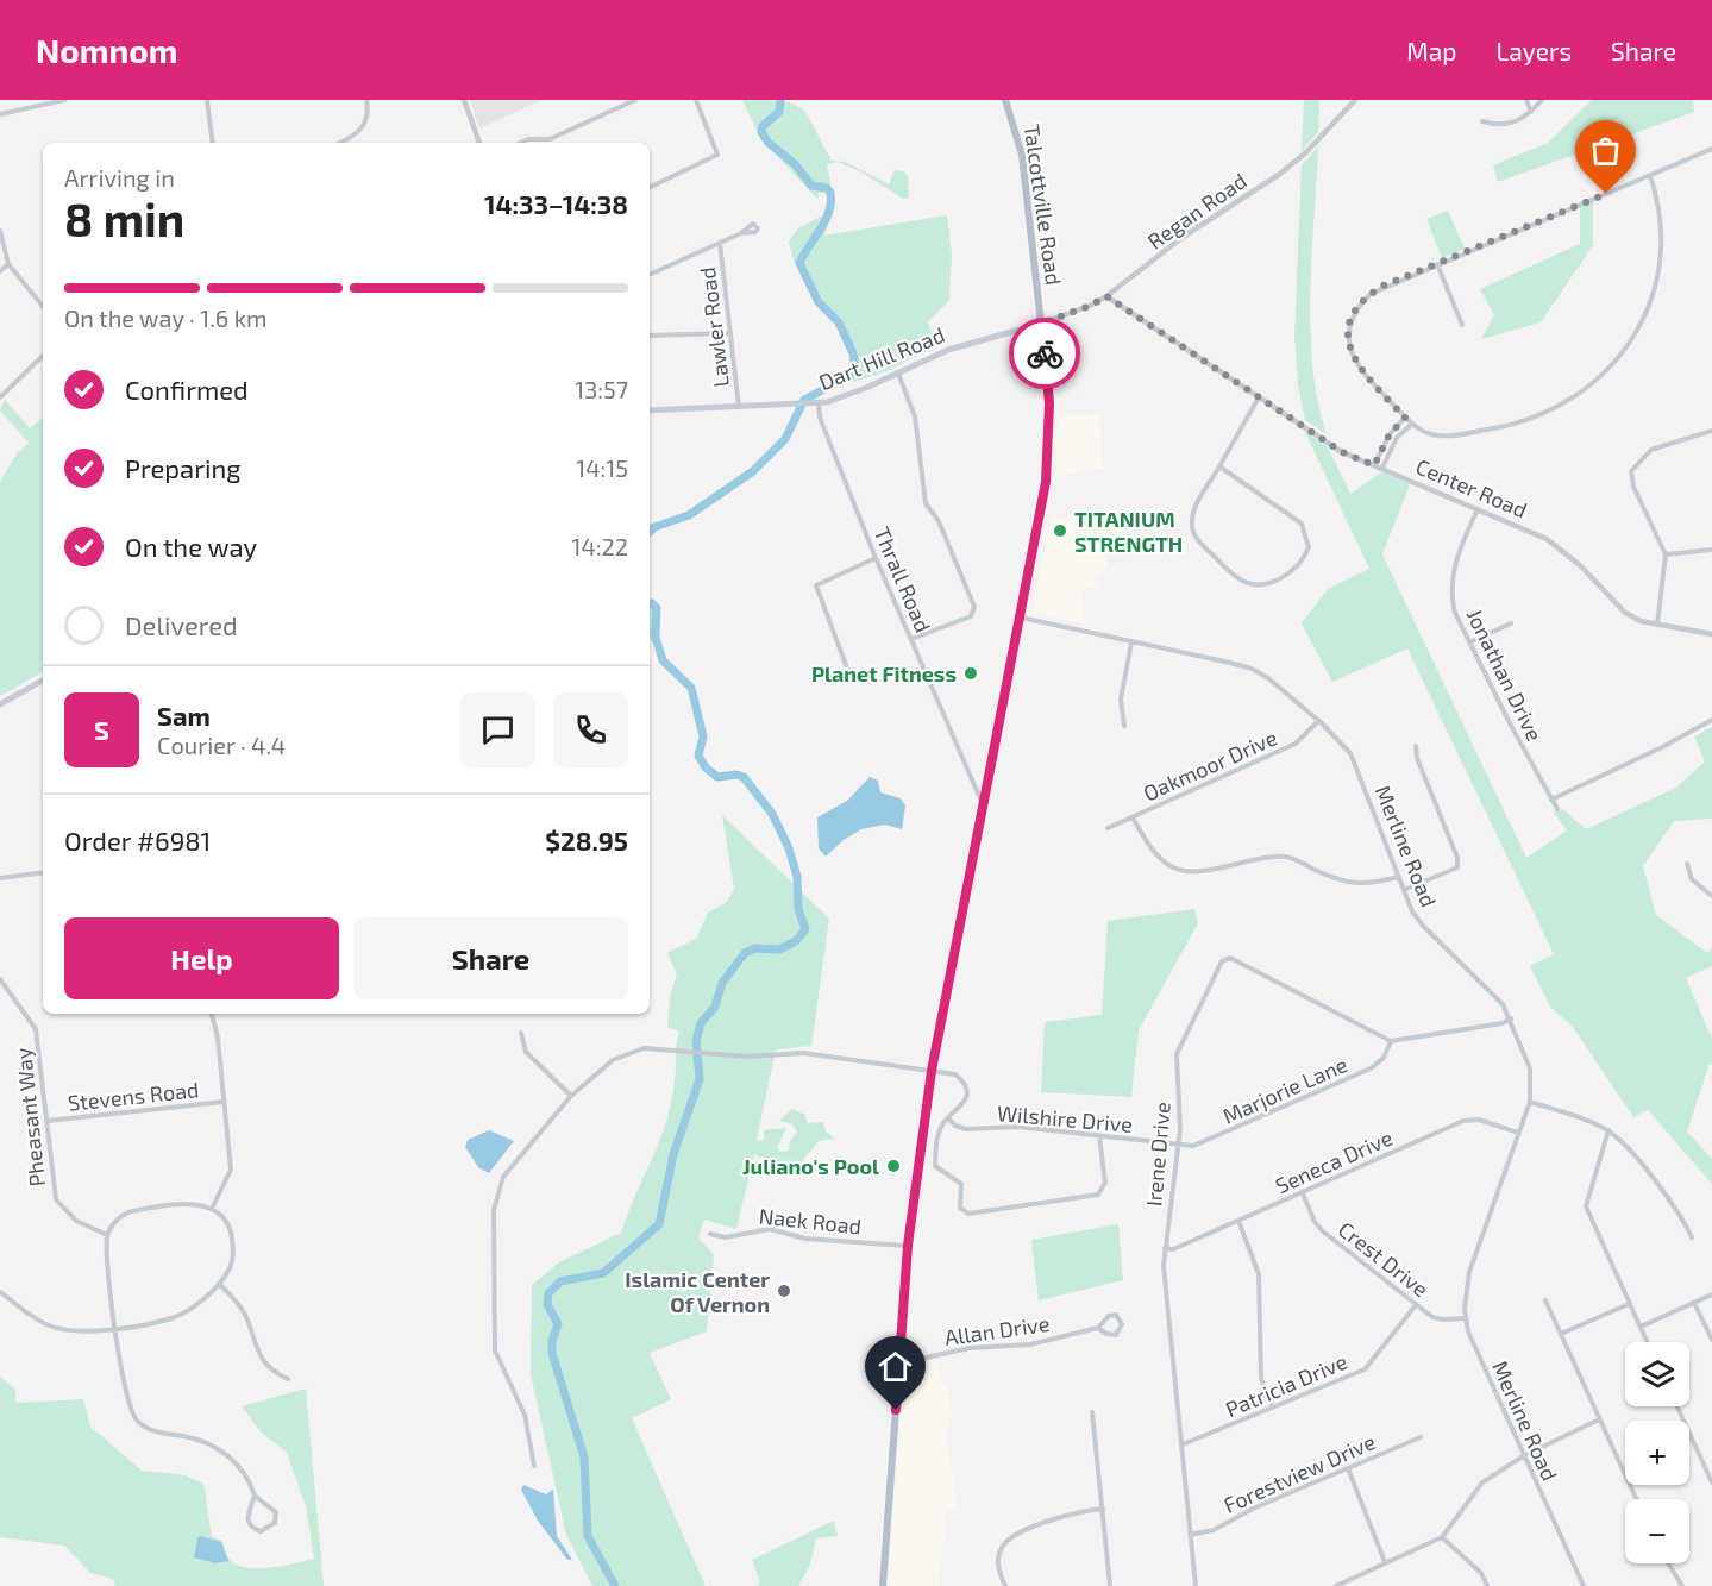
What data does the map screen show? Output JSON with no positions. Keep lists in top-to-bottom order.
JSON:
{
  "streets": {
    "main road": ["Talcottville Road", "Dart Hill Road"],
    "street": [
      "Regan Road",
      "Lawler Road",
      "Center Road",
      "Thrall Road",
      "Jonathan Drive",
      "Oakmoor Drive",
      "Merline Road",
      "Marjorie Lane",
      "Stevens Road",
      "Pheasant Way",
      "Wilshire Drive",
      "Irene Drive",
      "Seneca Drive",
      "Naek Road",
      "Crest Drive",
      "Allan Drive",
      "Patricia Drive",
      "Forestview Drive"
    ]
  },
  "crossings": [
    ["Talcottville Road", "Regan Road"],
    ["Talcottville Road", "Dart Hill Road"],
    ["Talcottville Road", "Thrall Road"],
    ["Talcottville Road", "Merline Road"],
    ["Talcottville Road", "Naek Road"],
    ["Talcottville Road", "Allan Drive"],
    ["Regan Road", "Dart Hill Road"],
    ["Regan Road", "Center Road"],
    ["Lawler Road", "Dart Hill Road"],
    ["Dart Hill Road", "Thrall Road"],
    ["Center Road", "Jonathan Drive"],
    ["Oakmoor Drive", "Merline Road"],
    ["Merline Road", "Seneca Drive"],
    ["Merline Road", "Crest Drive"],
    ["Marjorie Lane", "Wilshire Drive"],
    ["Marjorie Lane", "Irene Drive"],
    ["Stevens Road", "Pheasant Way"],
    ["Wilshire Drive", "Irene Drive"],
    ["Irene Drive", "Seneca Drive"],
    ["Irene Drive", "Patricia Drive"],
    ["Irene Drive", "Forestview Drive"],
    ["Seneca Drive", "Crest Drive"],
    ["Crest Drive", "Patricia Drive"]
  ],
  "places": [
    "TITANIUM STRENGTH",
    "Planet Fitness",
    "Juliano's Pool",
    "Islamic Center Of Vernon"
  ],
  "page": {
    "header": "Nomnom",
    "nav": ["Map", "Layers", "Share"],
    "heading": ["8 min", "Arriving in", "14:33–14:38"],
    "panel": [
      "Sam",
      "Courier · 4.4",
      "Order #6981",
      "$28.95"
    ],
    "bar": "On the way · 1.6 km",
    "list": [
      ["Confirmed", "13:57"],
      ["Preparing", "14:15"],
      ["On the way", "14:22"],
      "Delivered"
    ],
    "round": "S",
    "buttons": ["Help", "Share"],
    "map_buttons": ["+", "−"]
  }
}
